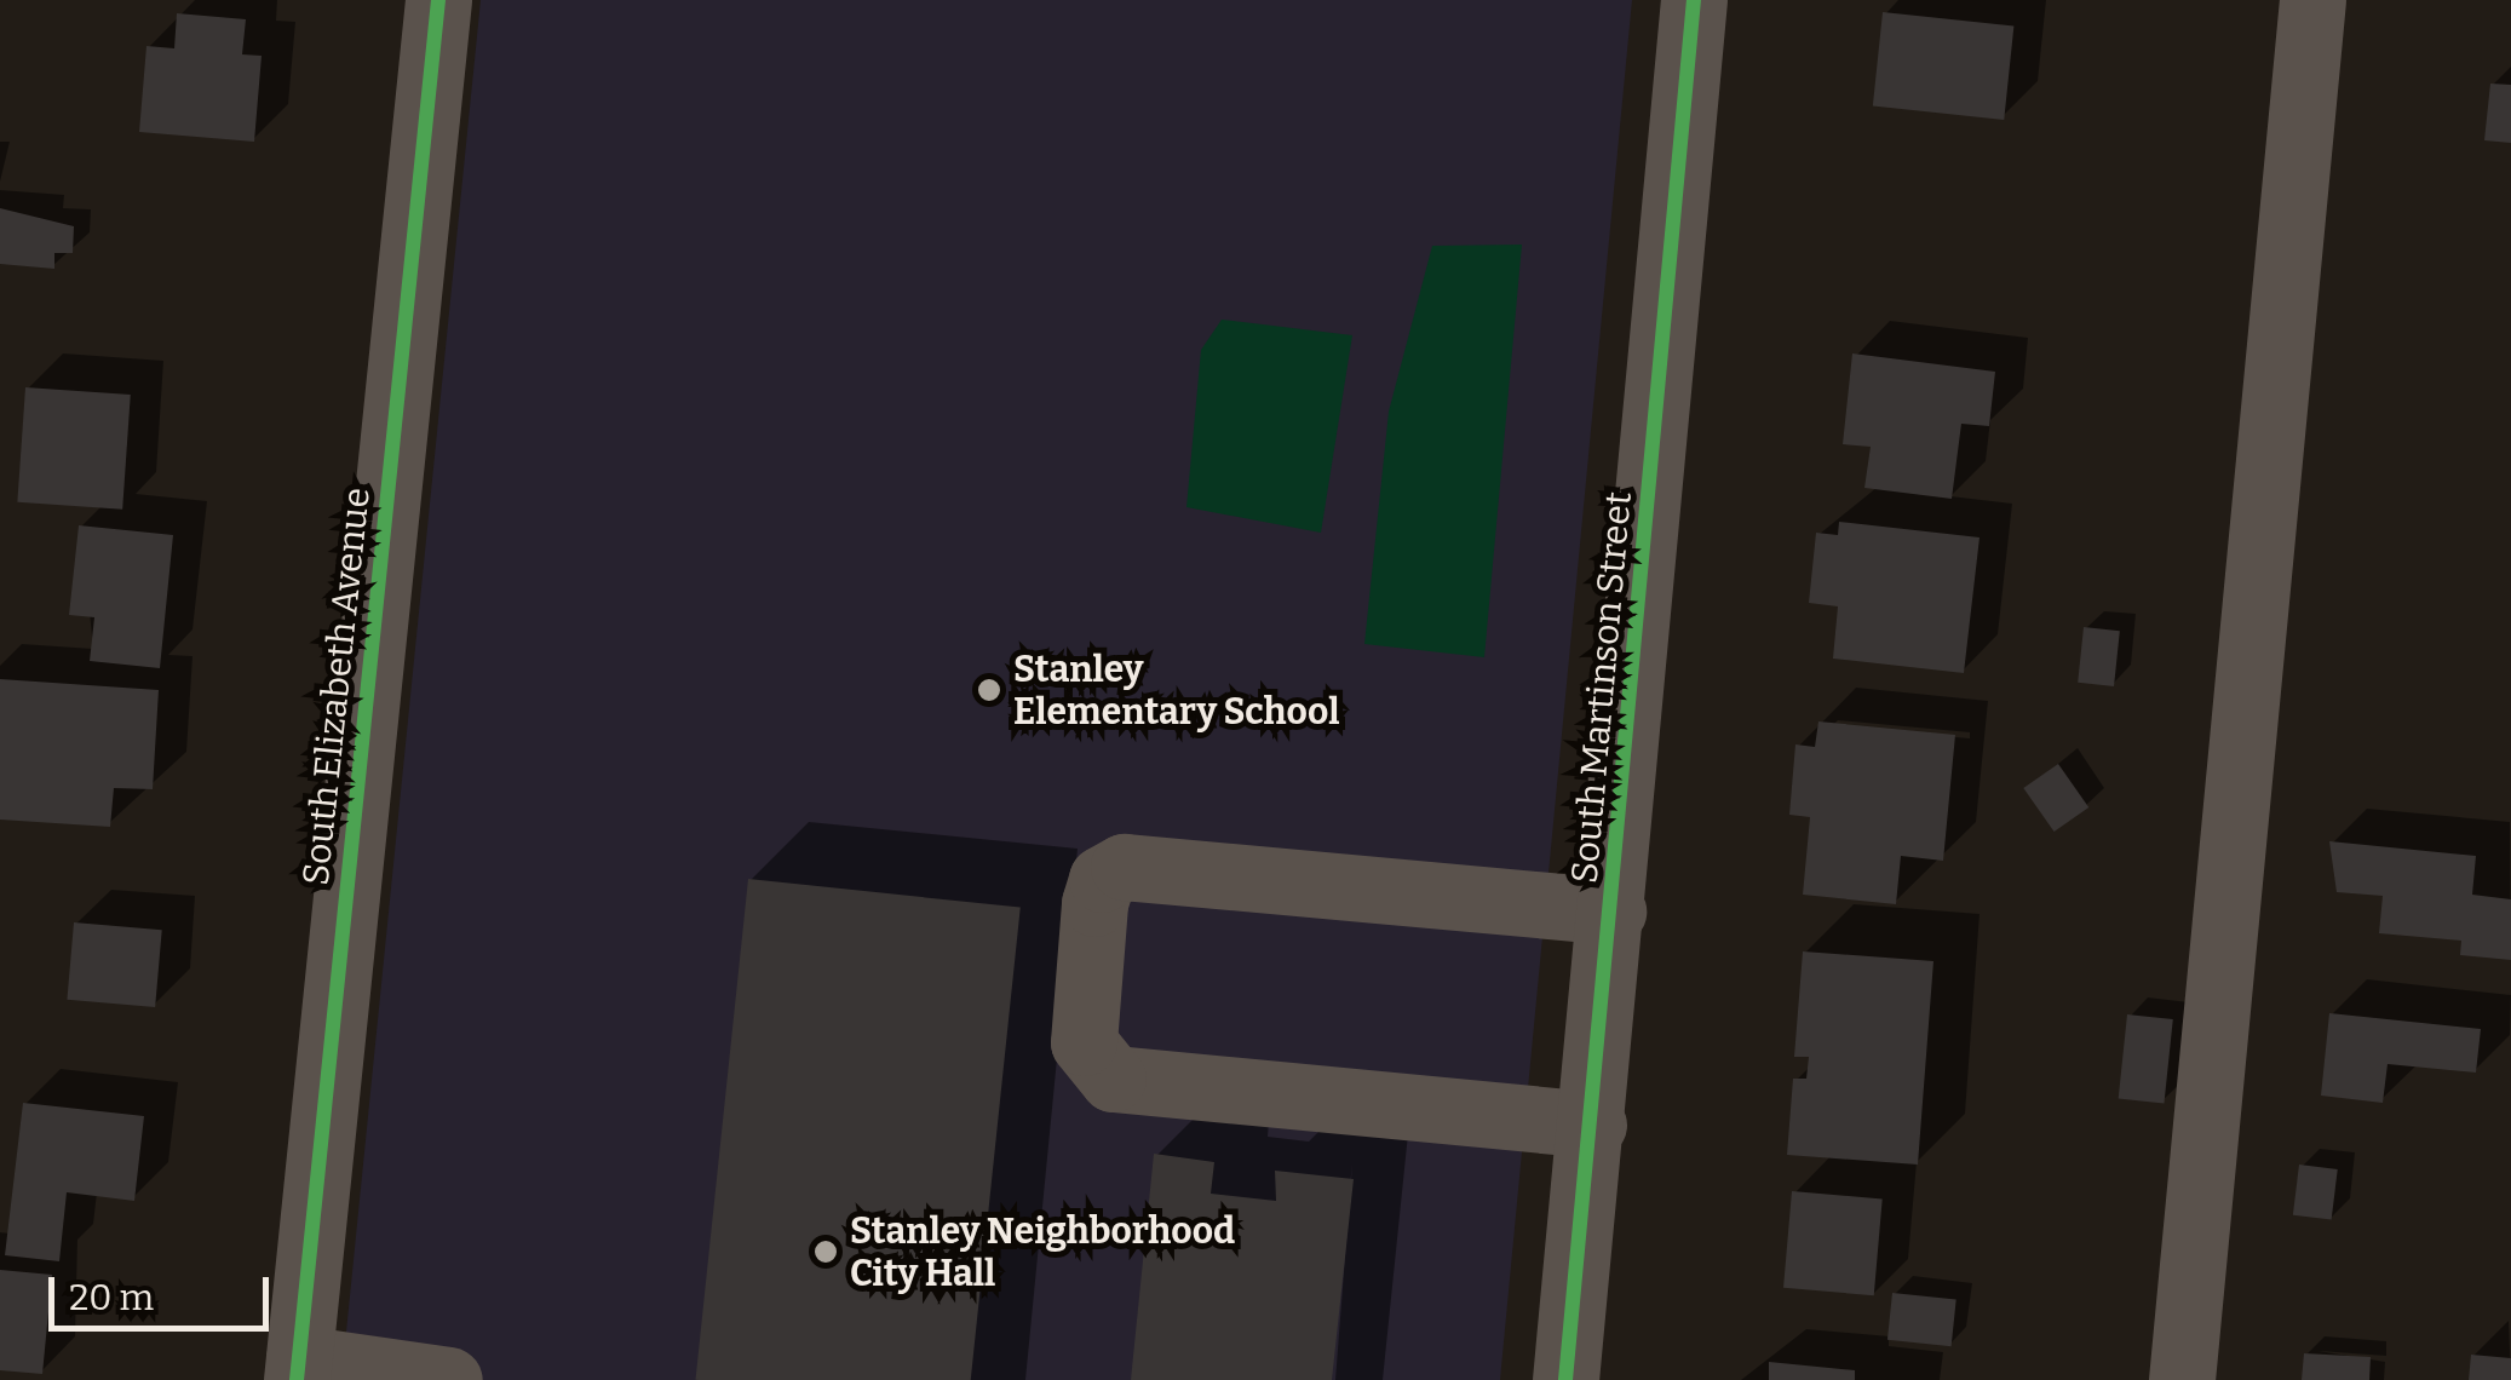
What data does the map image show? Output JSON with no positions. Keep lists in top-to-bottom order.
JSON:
{
  "streets": {
    "street": ["South Elizabeth Avenue", "South Martinson Street"]
  },
  "places": ["Stanley Elementary School", "Stanley Neighborhood City Hall"],
  "scale_bar": "20 m"
}
